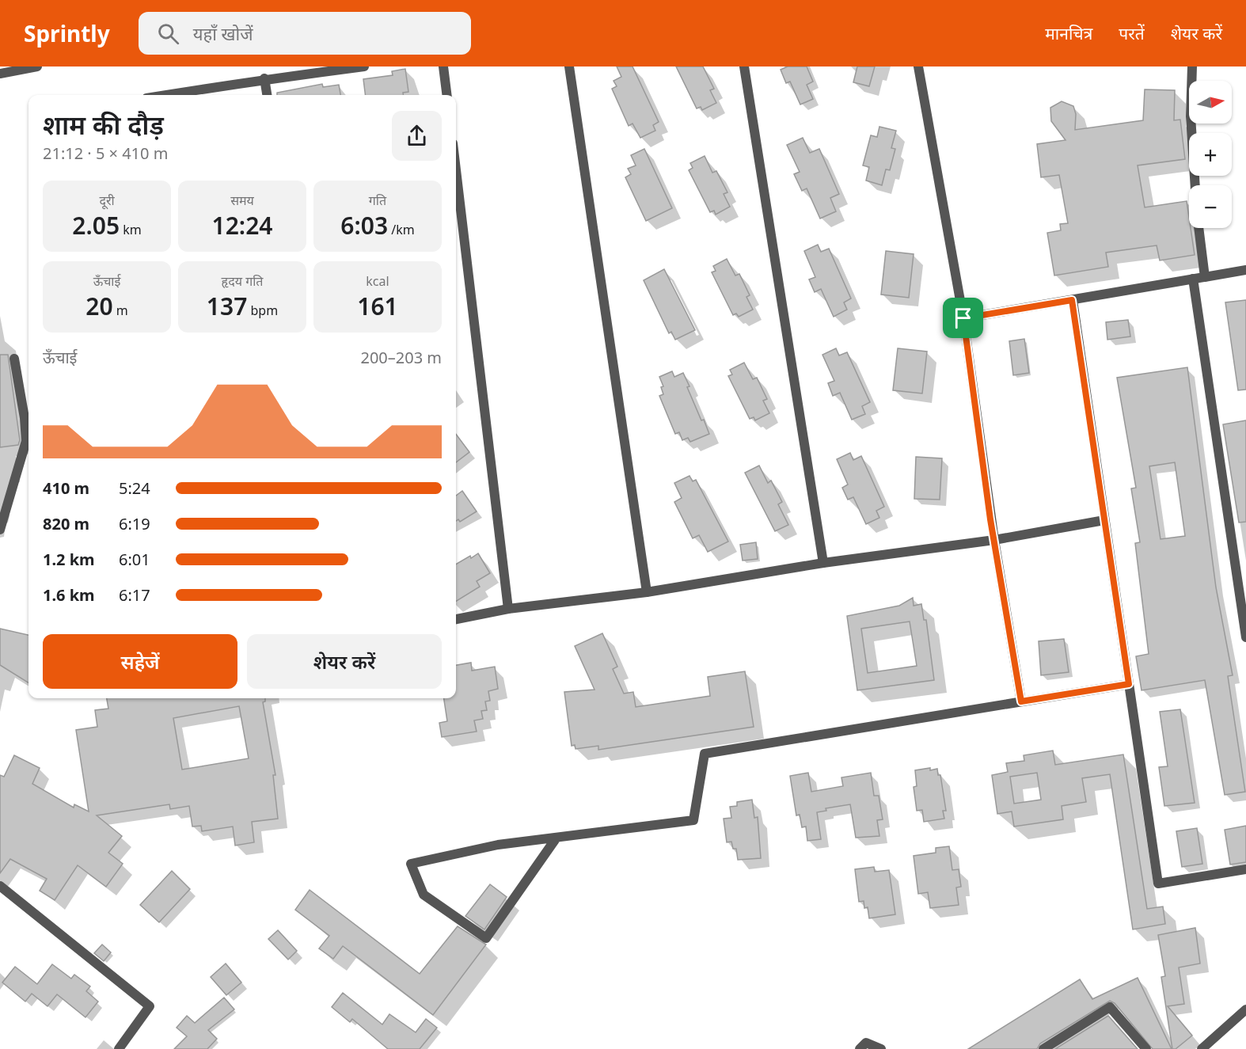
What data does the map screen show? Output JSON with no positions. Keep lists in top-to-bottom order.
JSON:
{
  "north": "right",
  "page": {
    "header": "Sprintly",
    "search": "यहाँ खोजें",
    "nav": ["मानचित्र", "परतें", "शेयर करें"],
    "map_buttons": ["+", "−"],
    "heading": ["शाम की दौड़", "21:12 · 5 × 410 m"],
    "stats": [
      ["दूरी", "2.05 km"],
      ["समय", "12:24"],
      ["गति", "6:03 /km"],
      ["ऊँचाई", "20 m"],
      ["हृदय गति", "137 bpm"],
      ["kcal", "161"]
    ],
    "chart": ["ऊँचाई", "200–203 m"],
    "list": [
      {
        "name": "410 m",
        "note": "5:24"
      },
      {
        "name": "820 m",
        "note": "6:19"
      },
      {
        "name": "1.2 km",
        "note": "6:01"
      },
      {
        "name": "1.6 km",
        "note": "6:17"
      }
    ],
    "buttons": ["सहेजें", "शेयर करें"]
  }
}
